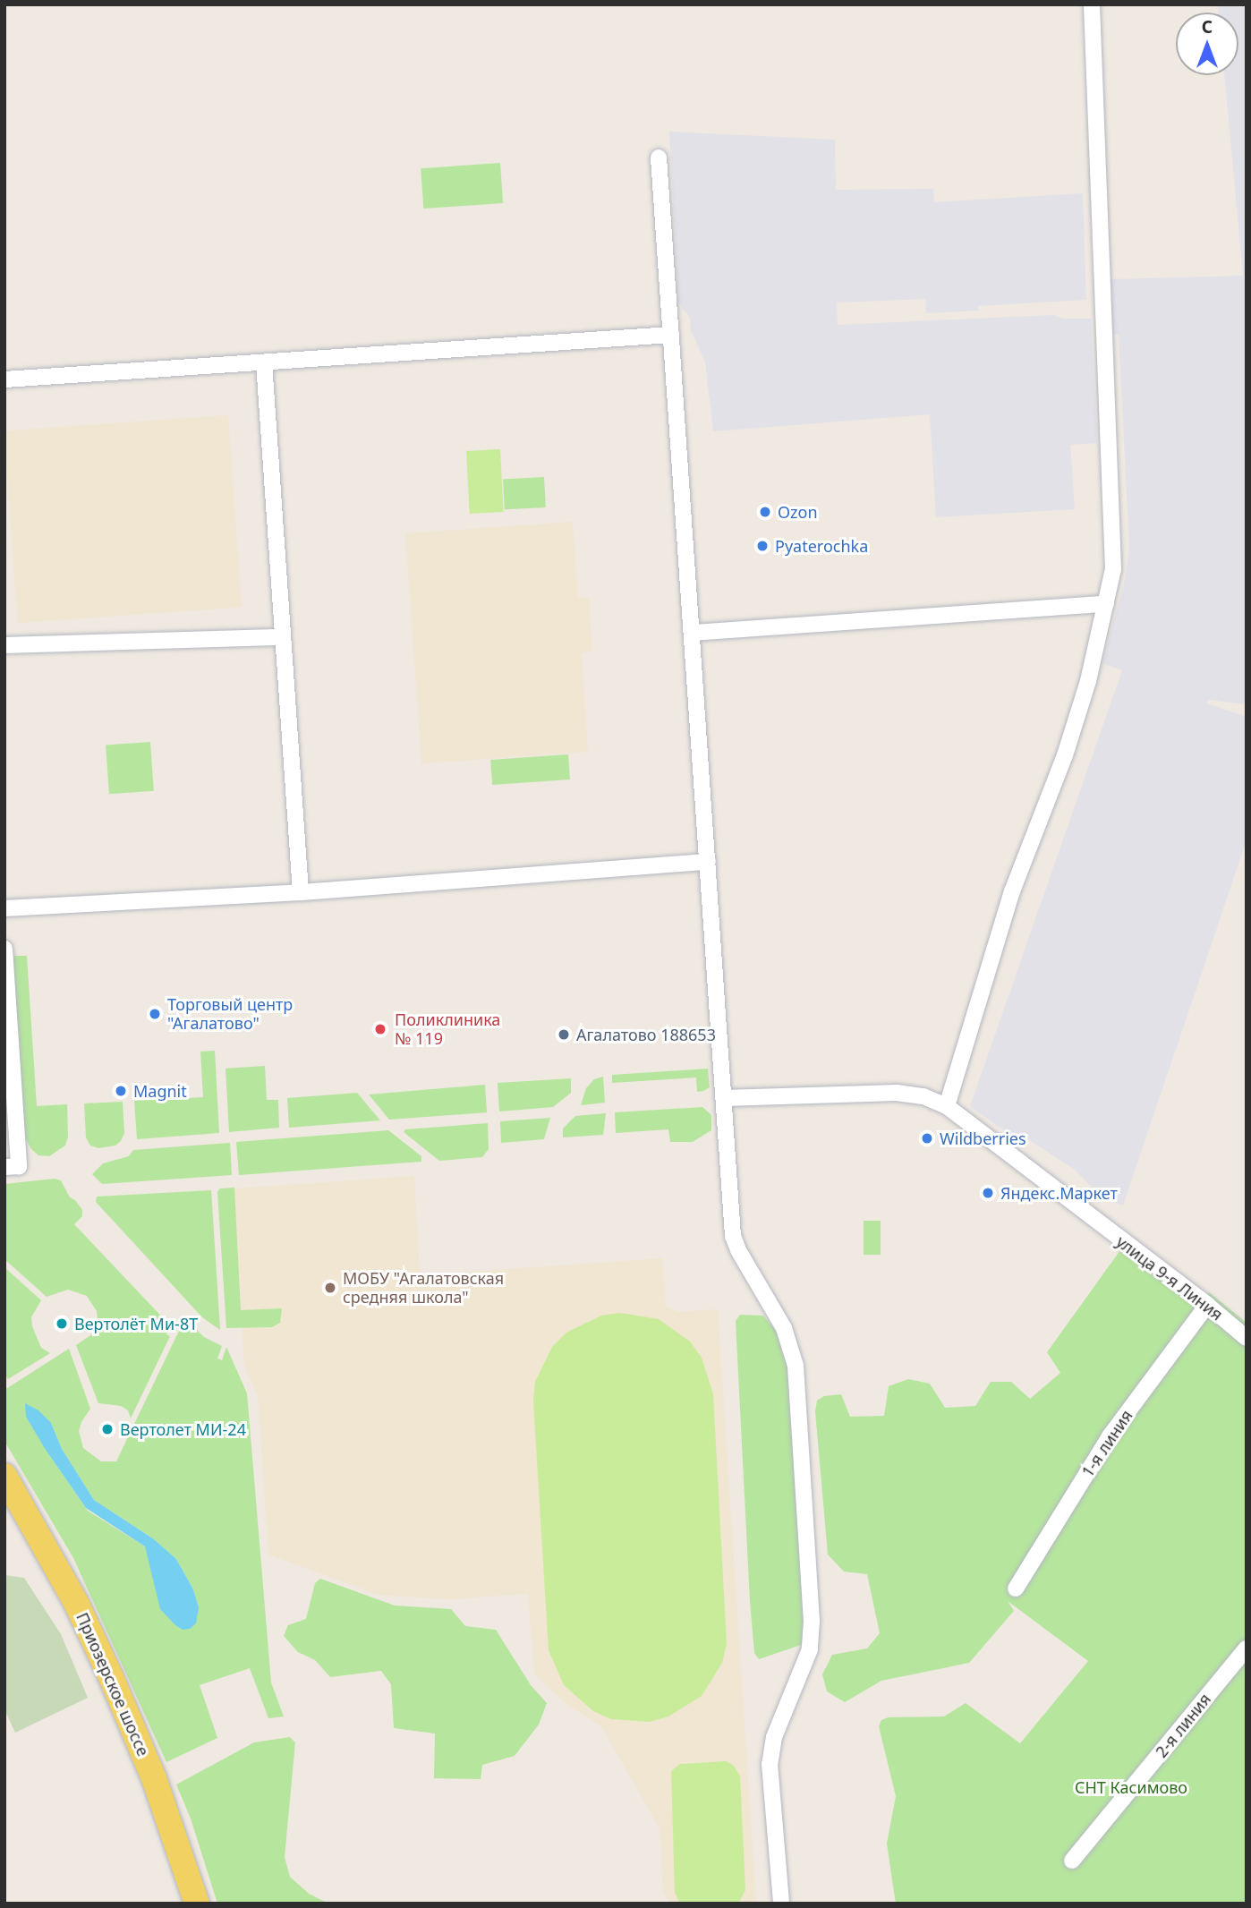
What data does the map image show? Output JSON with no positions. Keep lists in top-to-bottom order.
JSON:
{
  "streets": {
    "main road": ["Приозерское шоссе"],
    "street": ["улица 9-я Линия", "1-я линия", "2-я линия"]
  },
  "crossings": [
    ["улица 9-я Линия", "1-я линия"]
  ],
  "parks": ["СНТ Касимово"],
  "places": [
    "Ozon",
    "Pyaterochka",
    "Торговый центр \"Агалатово\"",
    "Поликлиника № 119",
    "Агалатово 188653",
    "Magnit",
    "Wildberries",
    "Яндекс.Маркет",
    "МОБУ \"Агалатовская средняя школа\"",
    "Вертолёт Ми-8Т",
    "Вертолет МИ-24"
  ],
  "north": "top"
}
